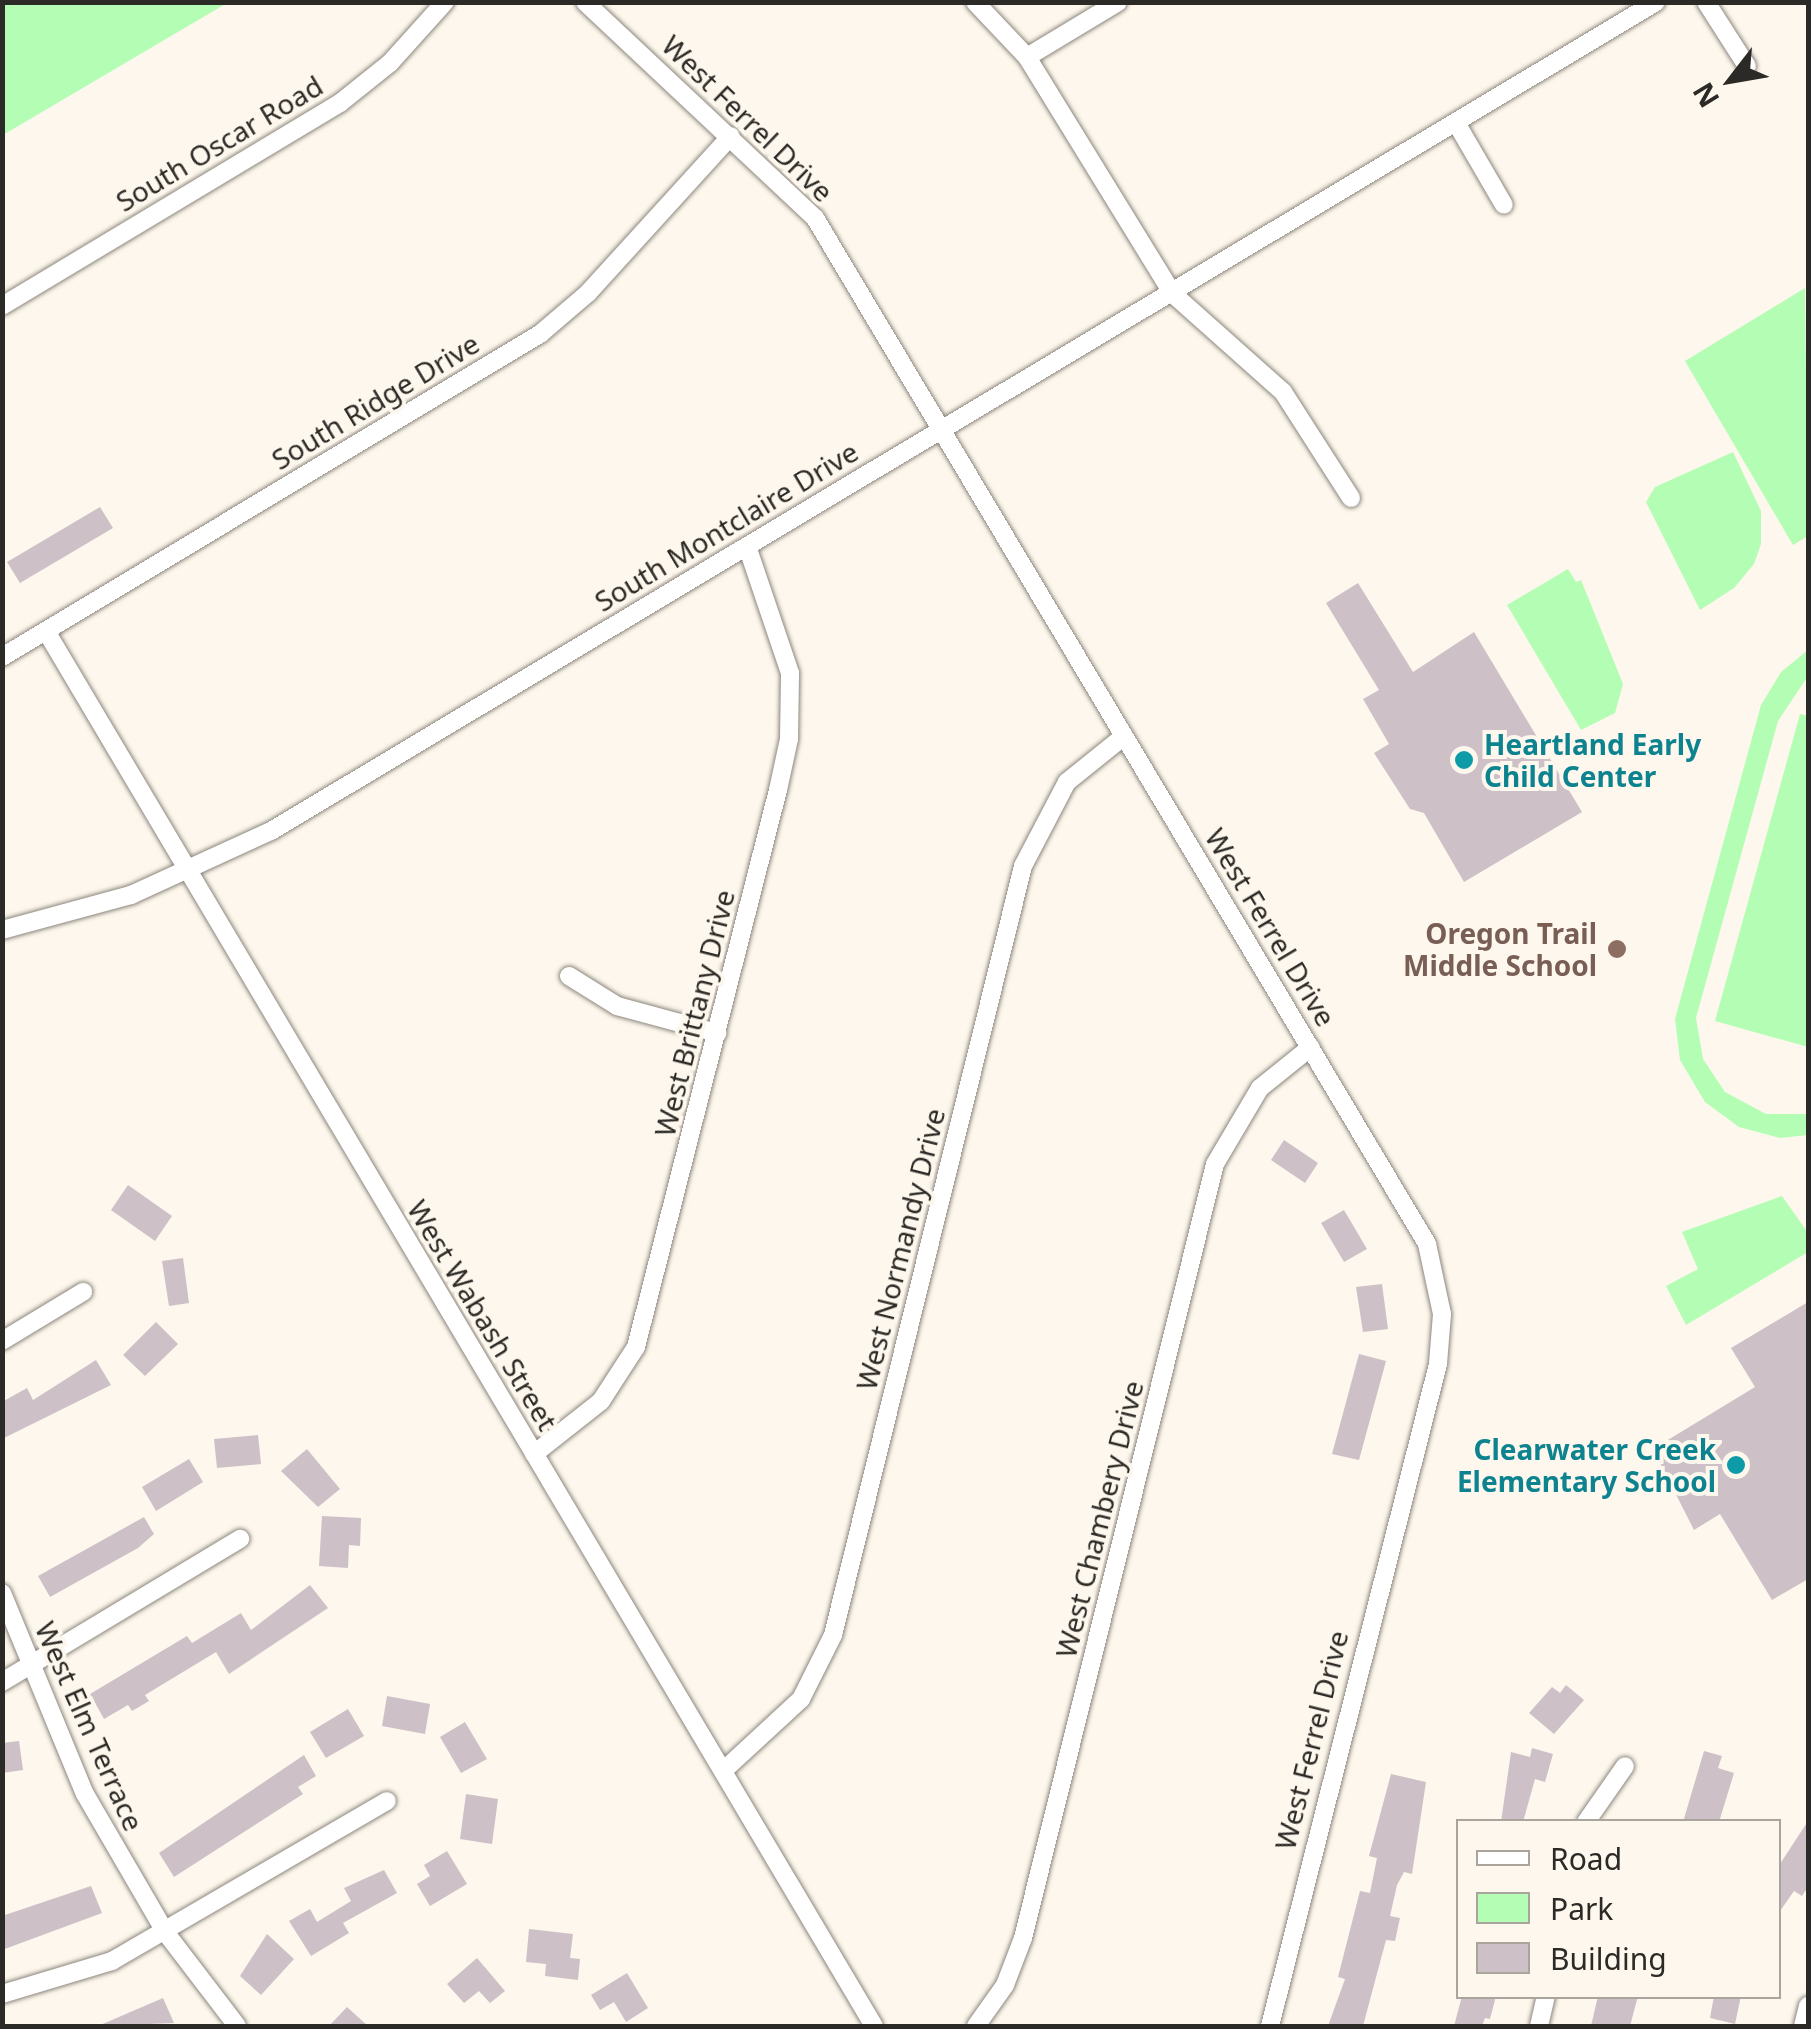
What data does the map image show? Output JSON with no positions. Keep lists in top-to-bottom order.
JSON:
{
  "streets": {
    "street": [
      "West Ferrel Drive",
      "South Oscar Road",
      "South Ridge Drive",
      "South Montclaire Drive",
      "West Brittany Drive",
      "West Normandy Drive",
      "West Wabash Street",
      "West Chambery Drive",
      "West Elm Terrace"
    ]
  },
  "crossings": [
    ["West Ferrel Drive", "South Ridge Drive"],
    ["West Ferrel Drive", "South Montclaire Drive"],
    ["West Ferrel Drive", "West Normandy Drive"],
    ["West Ferrel Drive", "West Chambery Drive"],
    ["South Ridge Drive", "West Wabash Street"],
    ["South Montclaire Drive", "West Brittany Drive"],
    ["South Montclaire Drive", "West Wabash Street"],
    ["West Brittany Drive", "West Wabash Street"],
    ["West Normandy Drive", "West Wabash Street"]
  ],
  "places": ["Heartland Early Child Center", "Oregon Trail Middle School", "Clearwater Creek Elementary School"],
  "legend": ["Road", "Park", "Building"],
  "north": "bottom left"
}
